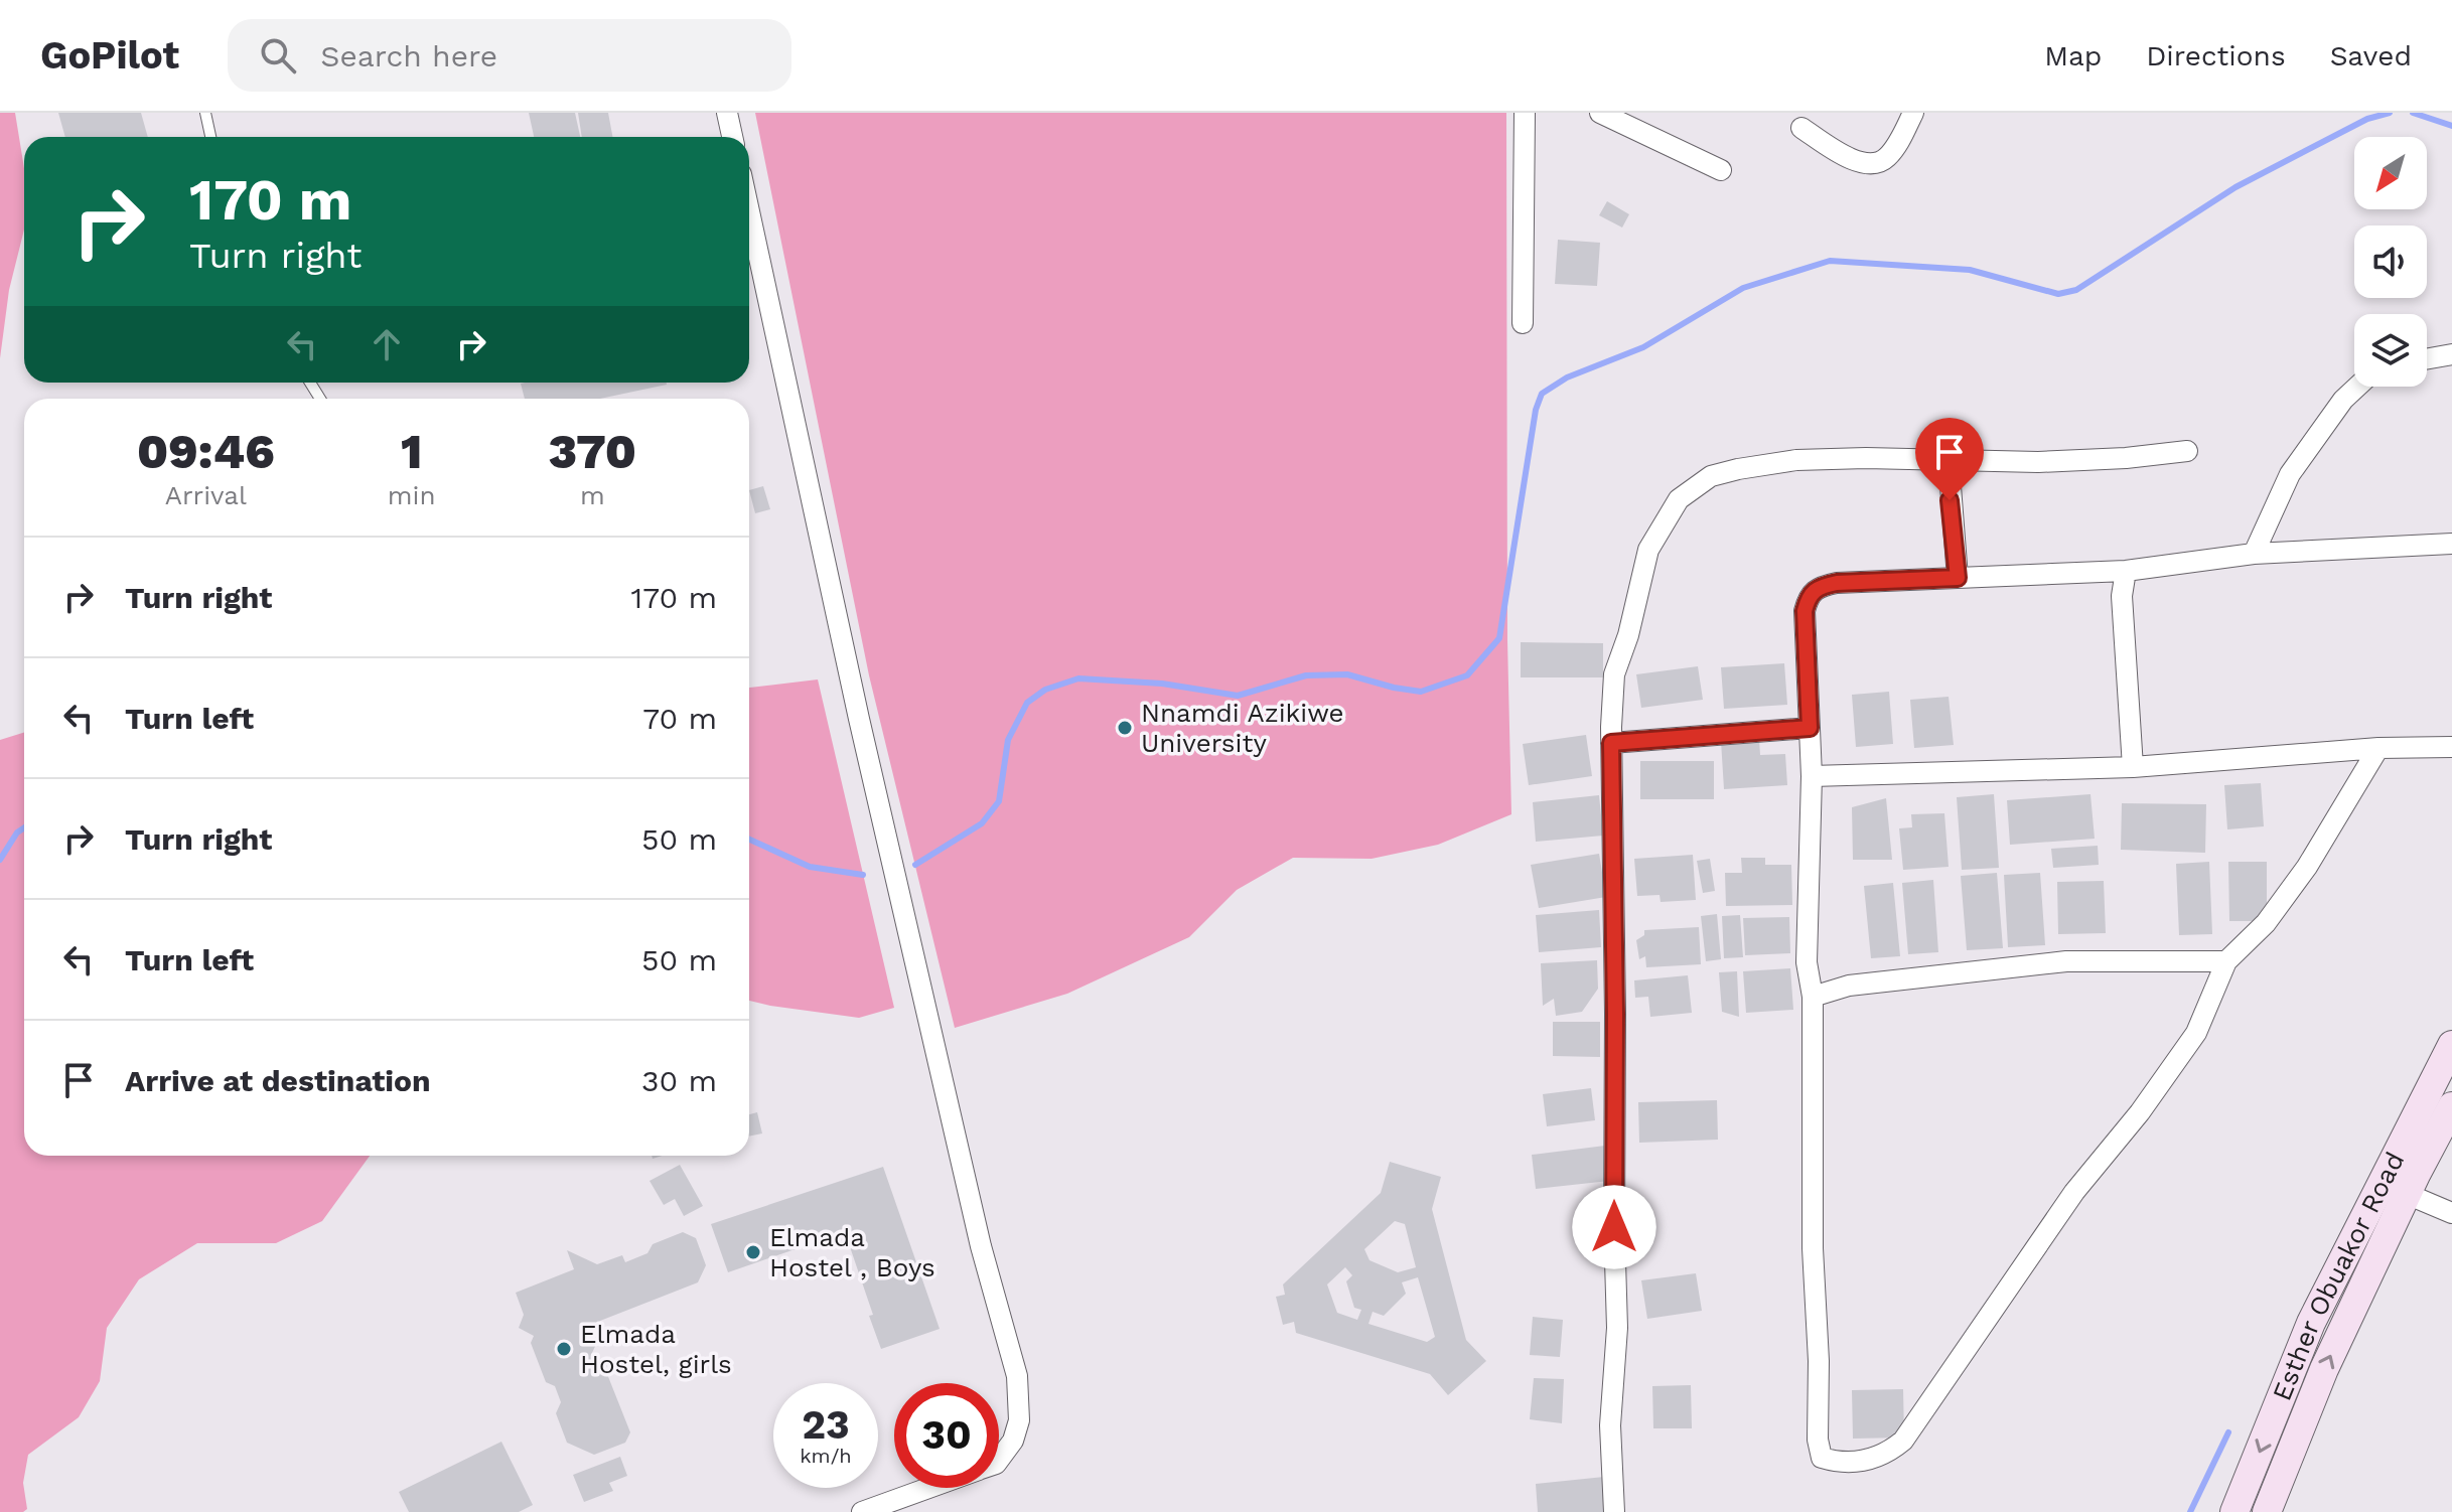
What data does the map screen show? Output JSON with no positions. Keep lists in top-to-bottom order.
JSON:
{
  "streets": {
    "street": ["Esther Obuakor Road"]
  },
  "places": ["Nnamdi Azikiwe University", "Elmada Hostel , Boys", "Elmada Hostel, girls"],
  "north": "bottom left",
  "page": {
    "header": "GoPilot",
    "search": "Search here",
    "nav": ["Map", "Directions", "Saved"],
    "turn": ["170 m", "Turn right"],
    "eta": [
      "09:46",
      "Arrival",
      "1",
      "min",
      "370",
      "m"
    ],
    "list": [
      {
        "name": "Turn right",
        "value": "170 m"
      },
      {
        "name": "Turn left",
        "value": "70 m"
      },
      {
        "name": "Turn right",
        "value": "50 m"
      },
      {
        "name": "Turn left",
        "value": "50 m"
      },
      {
        "name": "Arrive at destination",
        "value": "30 m"
      }
    ],
    "speed": "23 km/h",
    "limit": "30"
  }
}
